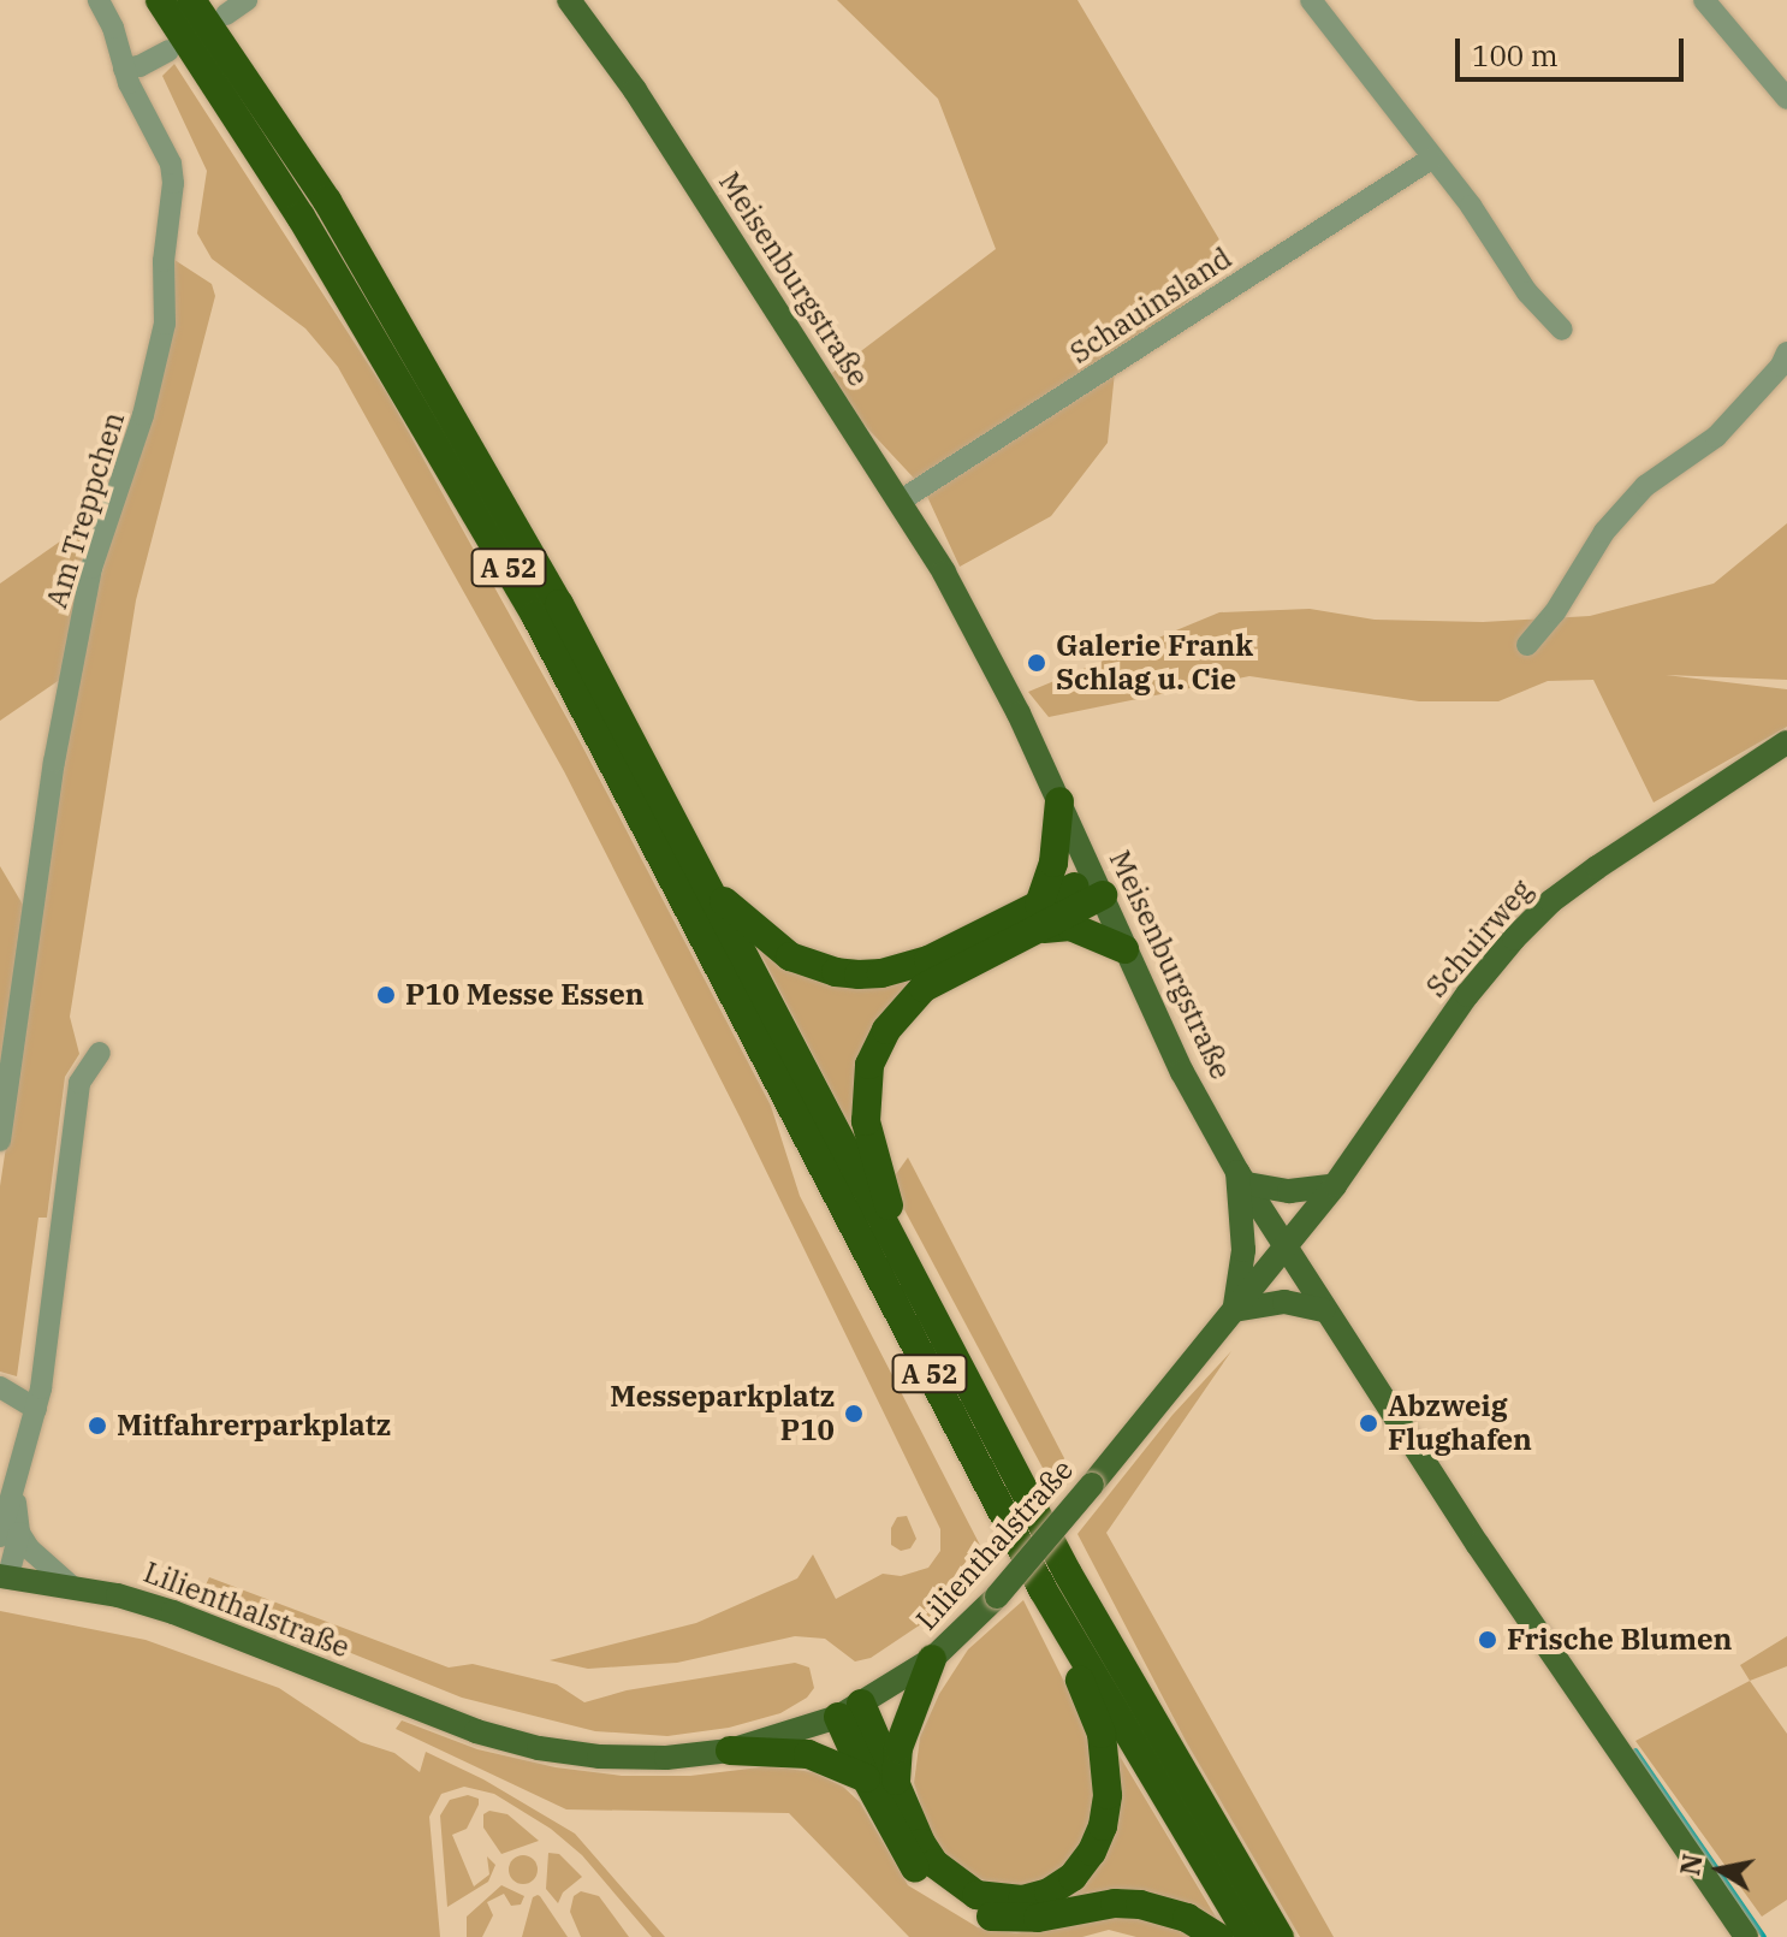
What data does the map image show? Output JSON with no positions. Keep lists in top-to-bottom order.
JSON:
{
  "streets": {
    "highway": ["A 52"],
    "main road": ["Meisenburgstraße", "Schuirweg", "Lilienthalstraße"],
    "street": ["Schauinsland", "Am Treppchen"]
  },
  "crossings": [
    ["Meisenburgstraße", "Schauinsland"],
    ["Meisenburgstraße", "Schuirweg"],
    ["Meisenburgstraße", "Lilienthalstraße"],
    ["Schuirweg", "Lilienthalstraße"]
  ],
  "places": [
    "Galerie Frank Schlag u. Cie",
    "P10 Messe Essen",
    "Messeparkplatz P10",
    "Abzweig Flughafen",
    "Mitfahrerparkplatz",
    "Frische Blumen"
  ],
  "scale_bar": "100 m",
  "north": "left"
}
